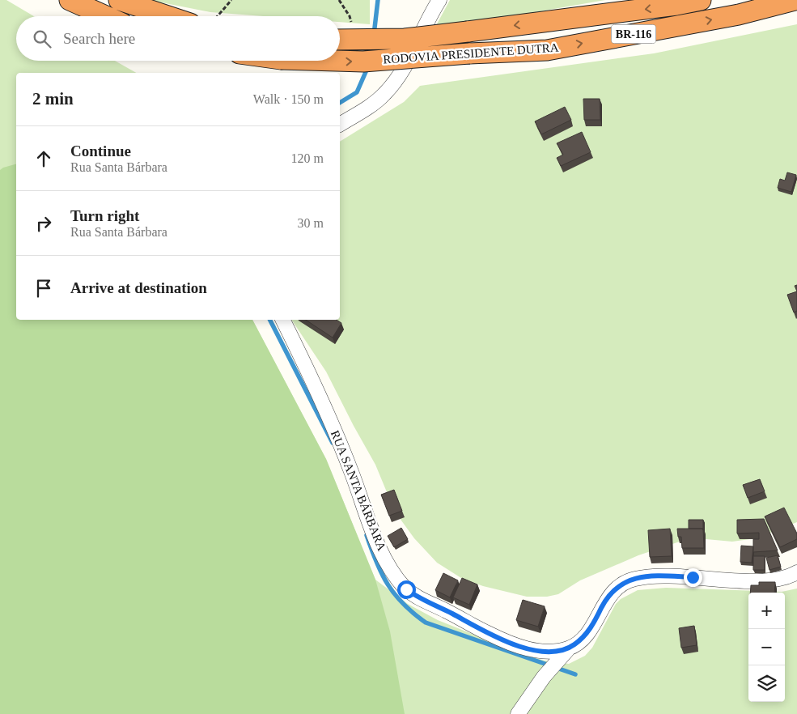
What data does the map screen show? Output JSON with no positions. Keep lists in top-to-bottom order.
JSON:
{
  "streets": {
    "highway": ["BR-116", "RODOVIA PRESIDENTE DUTRA"],
    "street": ["RUA SANTA BÁRBARA"]
  },
  "page": {
    "search": "Search here",
    "heading": ["2 min", "Walk · 150 m"],
    "list": [
      ["Continue", "Rua Santa Bárbara", "120 m"],
      ["Turn right", "Rua Santa Bárbara", "30 m"],
      "Arrive at destination"
    ],
    "map_buttons": ["+", "−"]
  }
}
